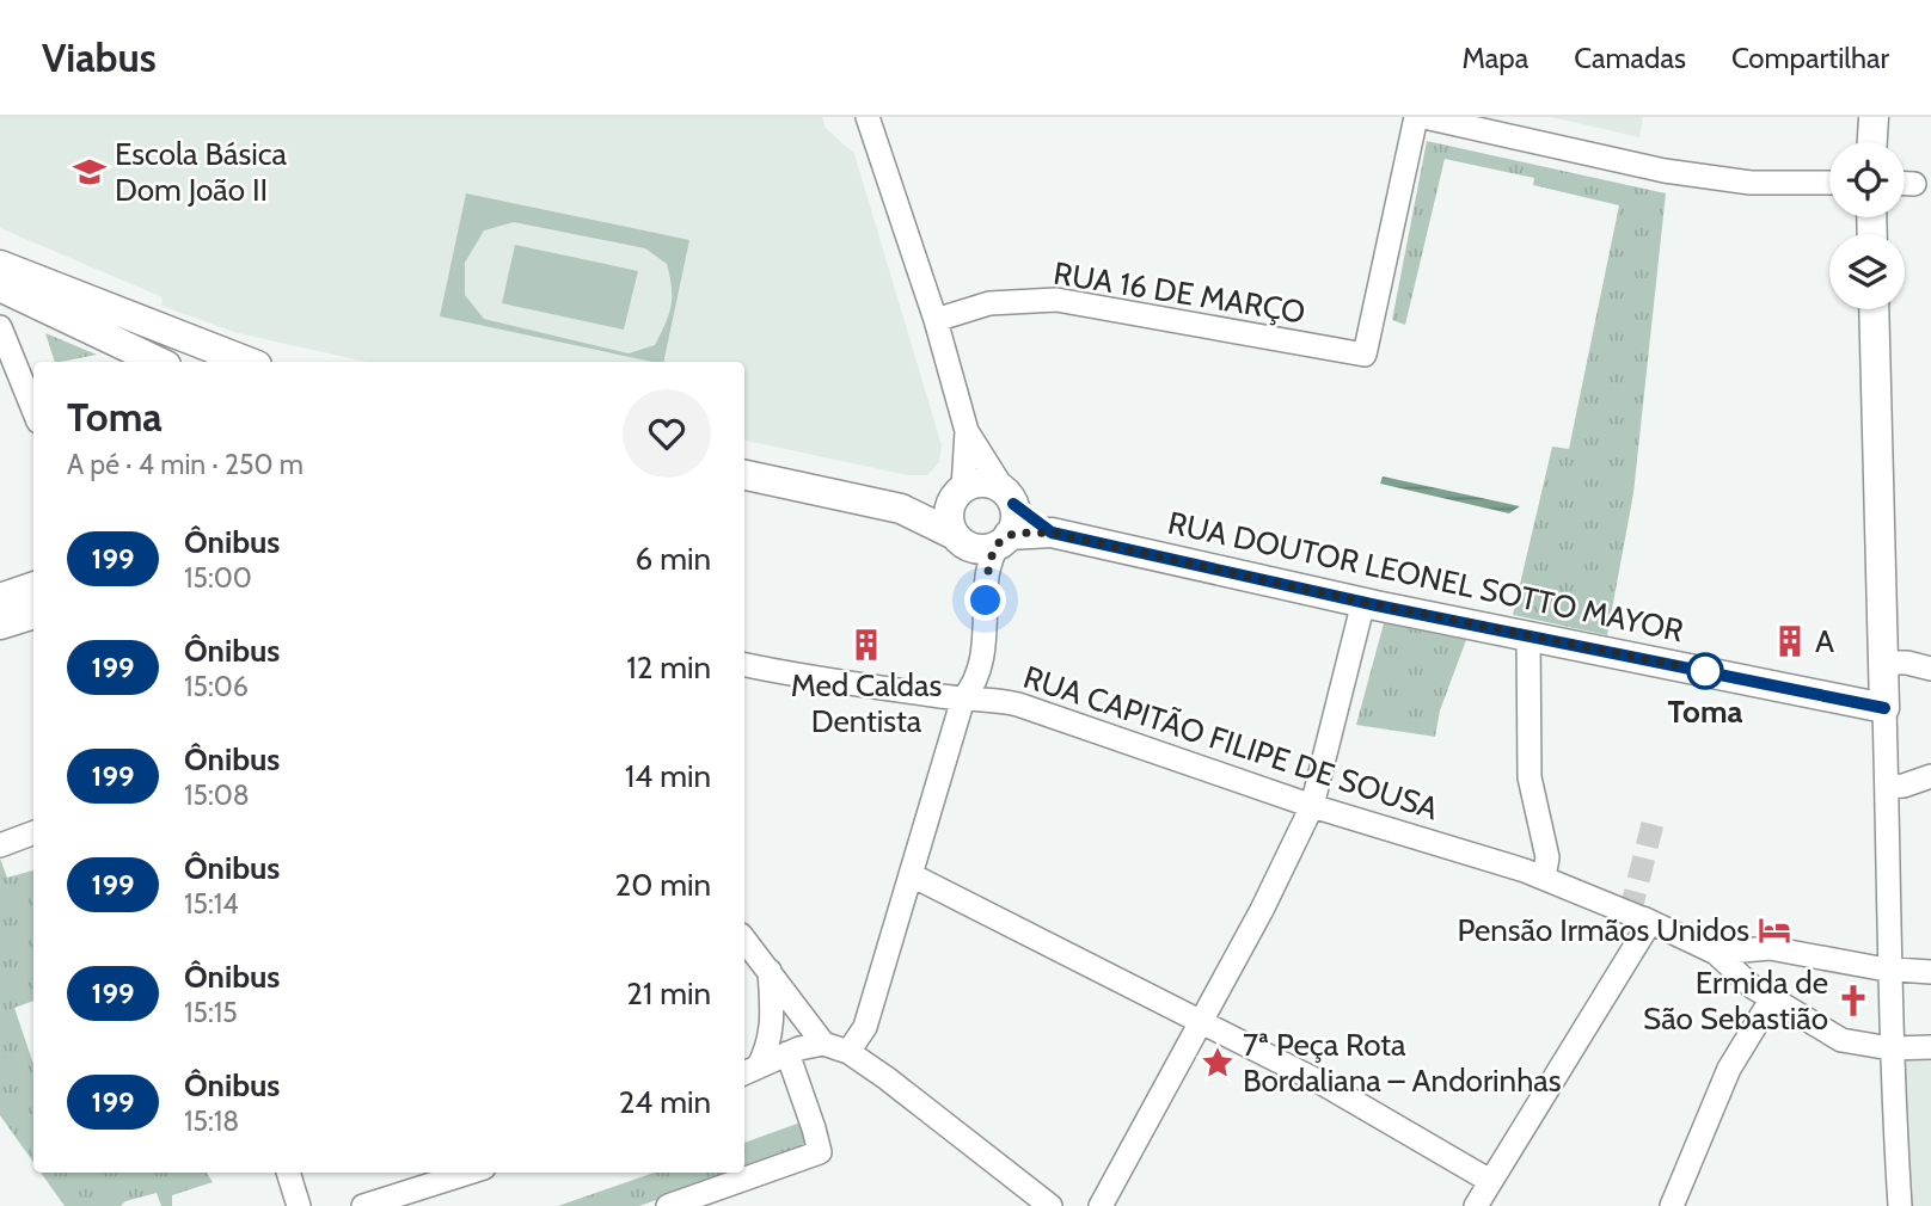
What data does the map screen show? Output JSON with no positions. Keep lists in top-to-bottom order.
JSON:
{
  "streets": {
    "main road": ["RUA DOUTOR LEONEL SOTTO MAYOR"],
    "street": ["RUA 16 DE MARÇO", "RUA CAPITÃO FILIPE DE SOUSA"]
  },
  "places": {
    "school or university": ["Escola Básica Dom João II"],
    "building": ["A", "Med Caldas Dentista"],
    "other": ["Toma"],
    "hotel": ["Pensão Irmãos Unidos"],
    "church": ["Ermida de São Sebastião"],
    "place": ["7ª Peça Rota Bordaliana – Andorinhas"]
  },
  "lines": ["bus line 199"],
  "page": {
    "header": "Viabus",
    "nav": ["Mapa", "Camadas", "Compartilhar"],
    "heading": ["Toma", "A pé · 4 min · 250 m"],
    "list": [
      {
        "mark": "199",
        "name": "Ônibus",
        "note": "15:00",
        "value": "6 min"
      },
      {
        "mark": "199",
        "name": "Ônibus",
        "note": "15:06",
        "value": "12 min"
      },
      {
        "mark": "199",
        "name": "Ônibus",
        "note": "15:08",
        "value": "14 min"
      },
      {
        "mark": "199",
        "name": "Ônibus",
        "note": "15:14",
        "value": "20 min"
      },
      {
        "mark": "199",
        "name": "Ônibus",
        "note": "15:15",
        "value": "21 min"
      },
      {
        "mark": "199",
        "name": "Ônibus",
        "note": "15:18",
        "value": "24 min"
      }
    ]
  }
}
